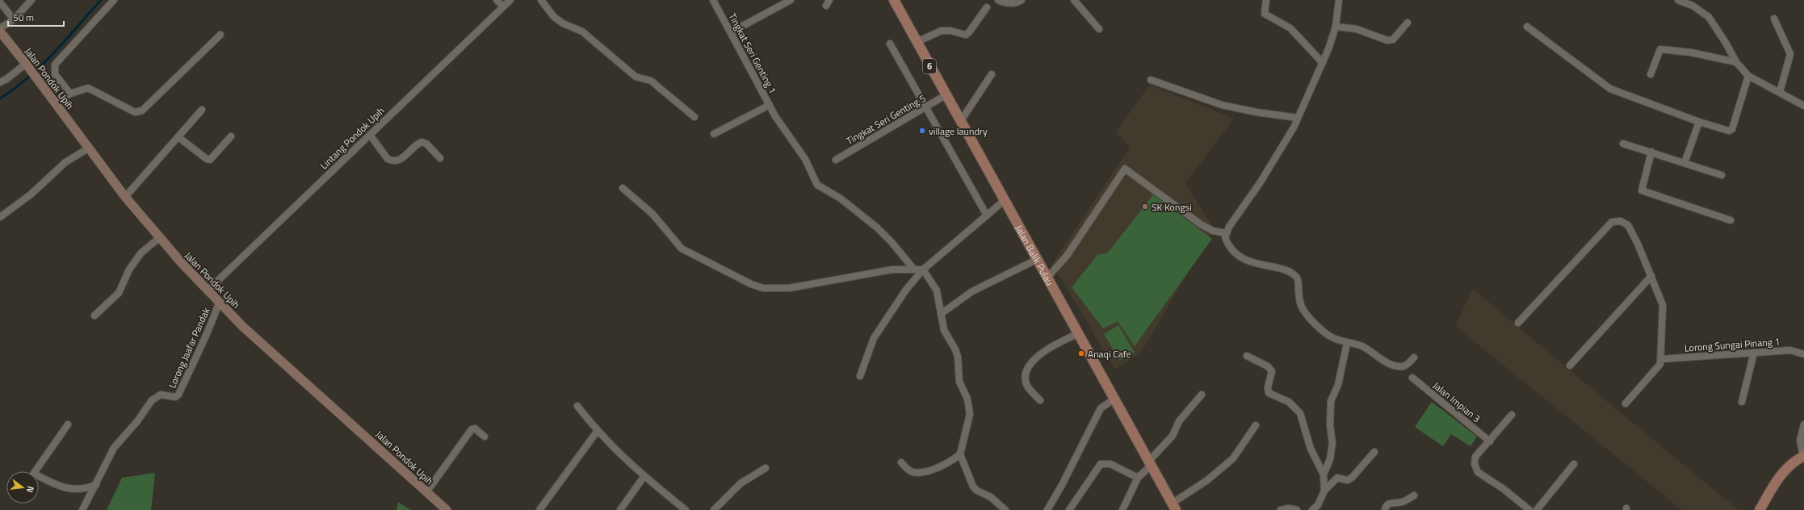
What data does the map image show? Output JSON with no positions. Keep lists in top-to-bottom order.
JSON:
{
  "streets": {
    "main road": ["6", "Jalan Pondok Upih", "Jalan Balik Pulau"],
    "street": [
      "Tingkat Seri Genting 1",
      "Tingkat Seri Genting 5",
      "Lintang Pondok Upih",
      "Lorong Sungai Pinang 1",
      "Lorong Jaafar Pandak",
      "Jalan Impian 3"
    ]
  },
  "crossings": [
    ["Jalan Pondok Upih", "Lintang Pondok Upih"],
    ["Jalan Pondok Upih", "Lorong Jaafar Pandak"],
    ["Tingkat Seri Genting 5", "Jalan Balik Pulau"]
  ],
  "places": ["village laundry", "SK Kongsi", "Anaqi Cafe"],
  "scale_bar": "50 m",
  "north": "right"
}
